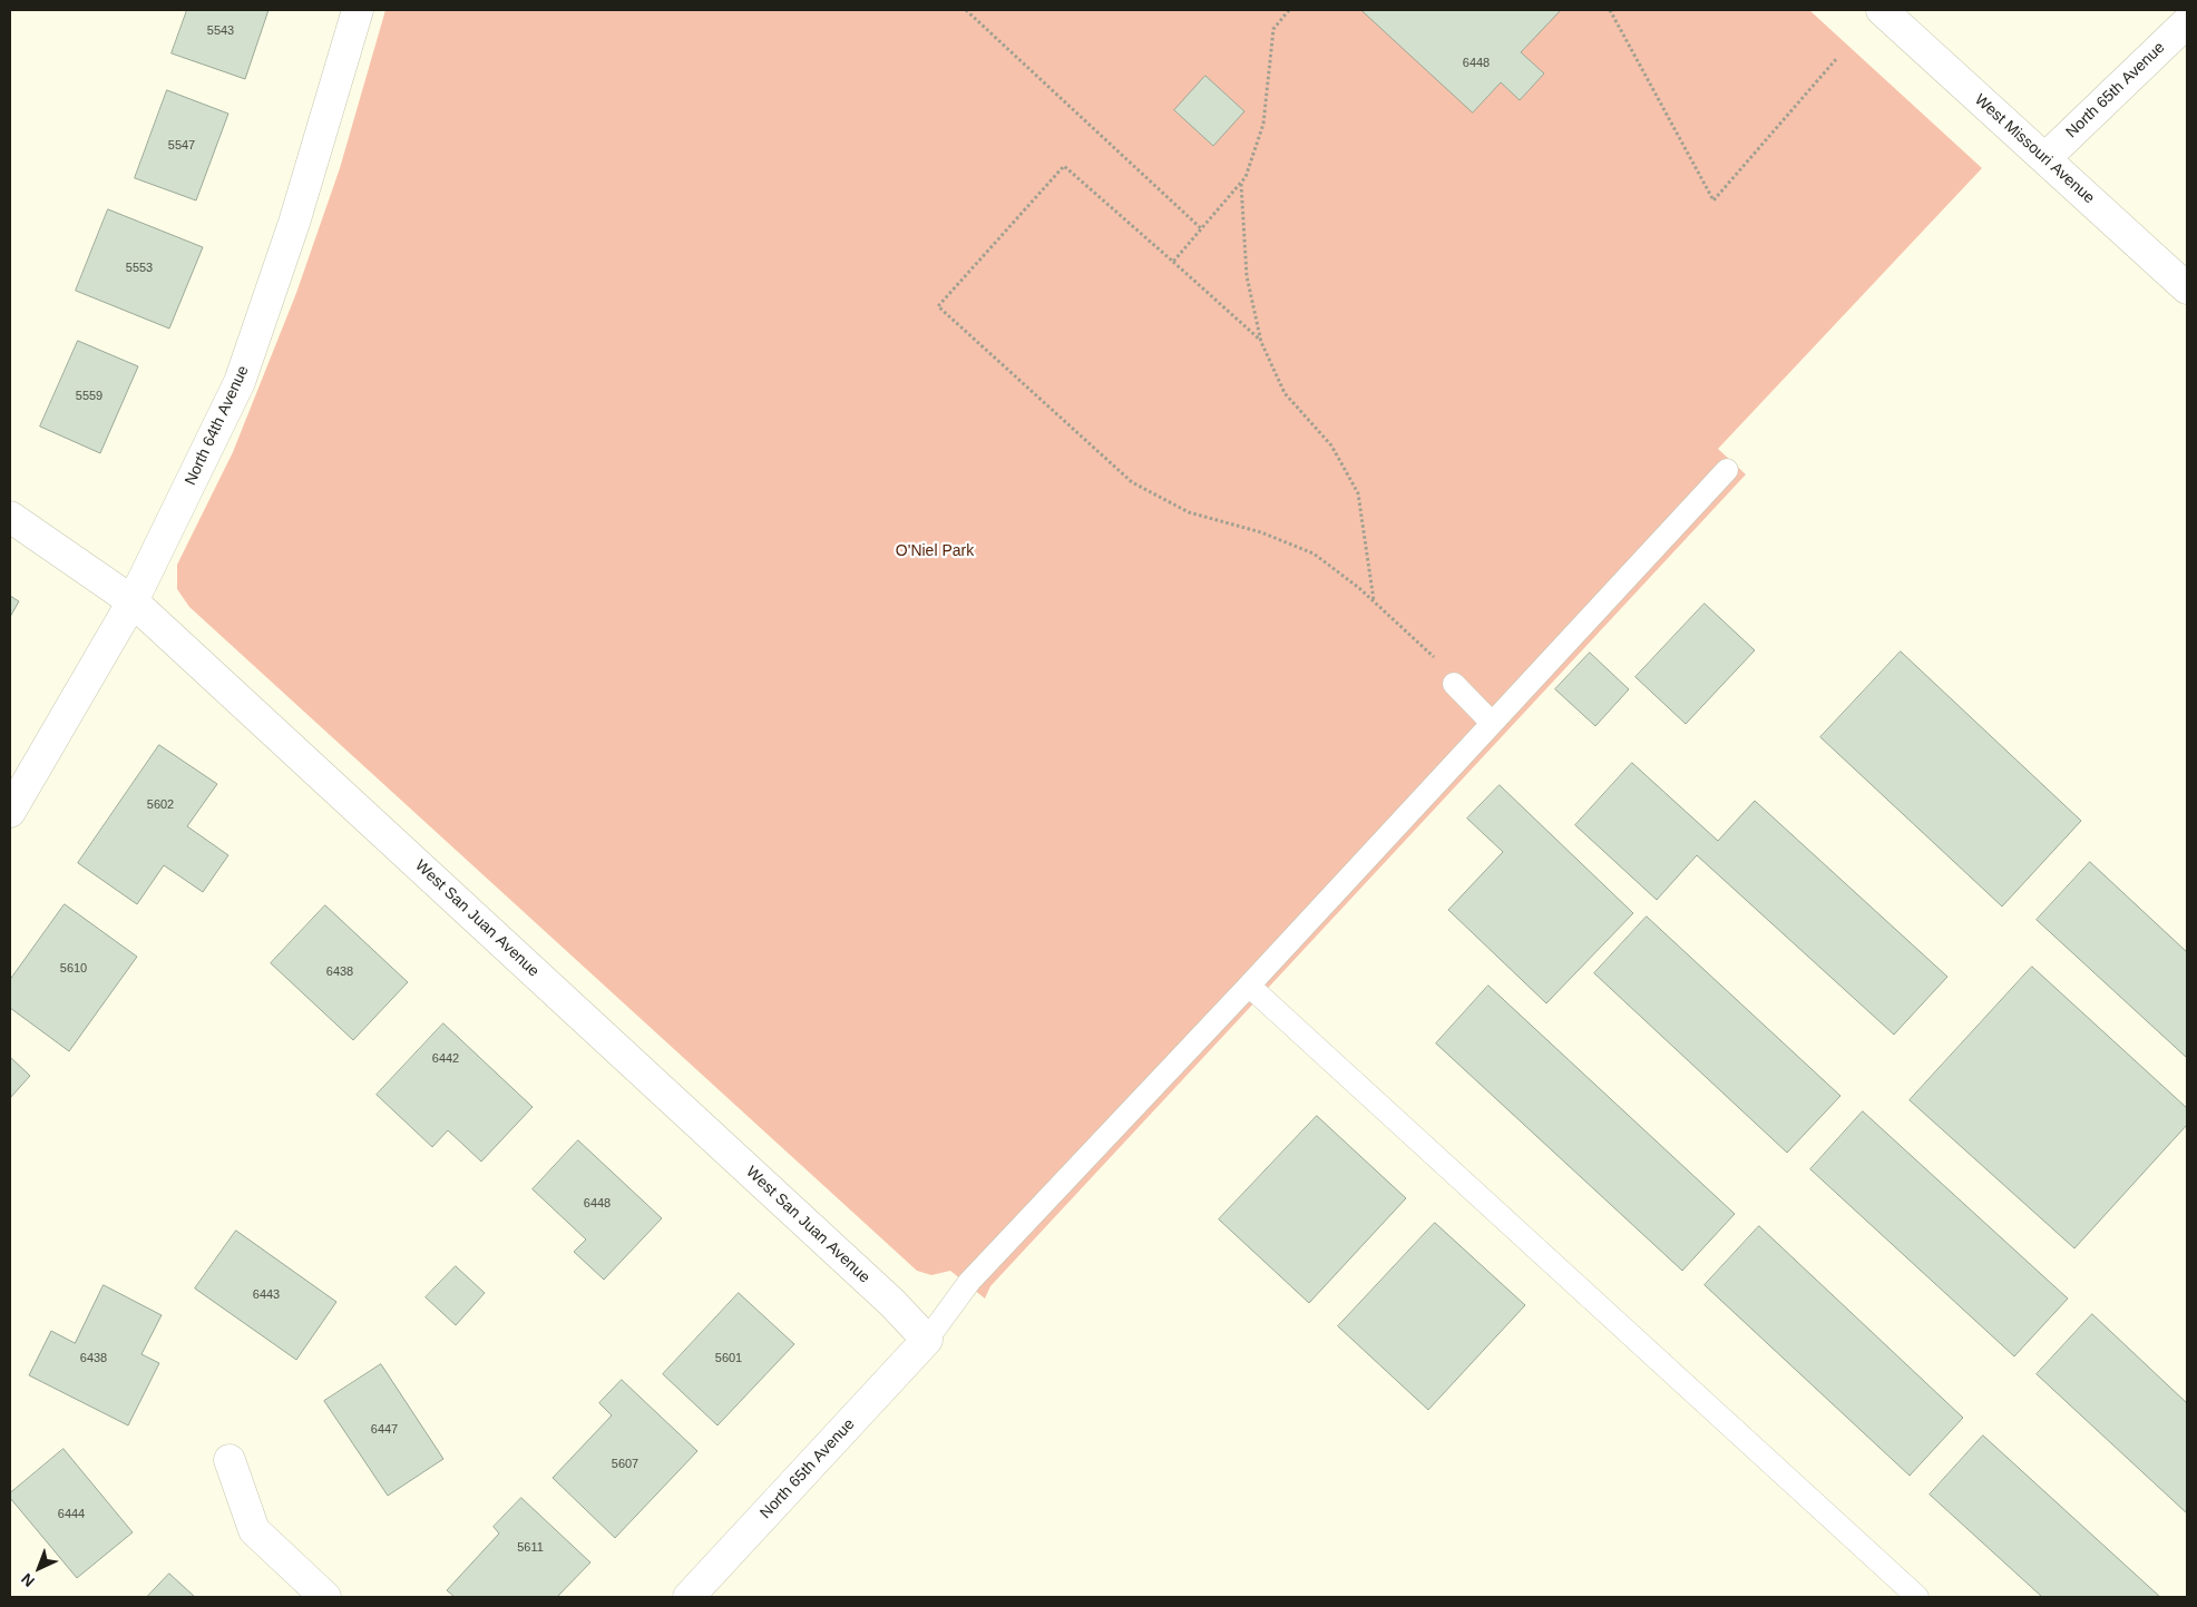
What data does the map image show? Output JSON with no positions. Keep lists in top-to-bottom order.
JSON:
{
  "streets": {
    "street": [
      "North 65th Avenue",
      "West Missouri Avenue",
      "North 64th Avenue",
      "West San Juan Avenue"
    ]
  },
  "crossings": [
    ["North 65th Avenue", "West Missouri Avenue"],
    ["North 65th Avenue", "West San Juan Avenue"],
    ["North 64th Avenue", "West San Juan Avenue"]
  ],
  "parks": ["O'Niel Park"],
  "house_numbers": [
    "5543",
    "6448",
    "5547",
    "5553",
    "5559",
    "5602",
    "5610",
    "6438",
    "6442",
    "6448",
    "6443",
    "6438",
    "5601",
    "6447",
    "5607",
    "6444",
    "5611"
  ],
  "north": "bottom left"
}
